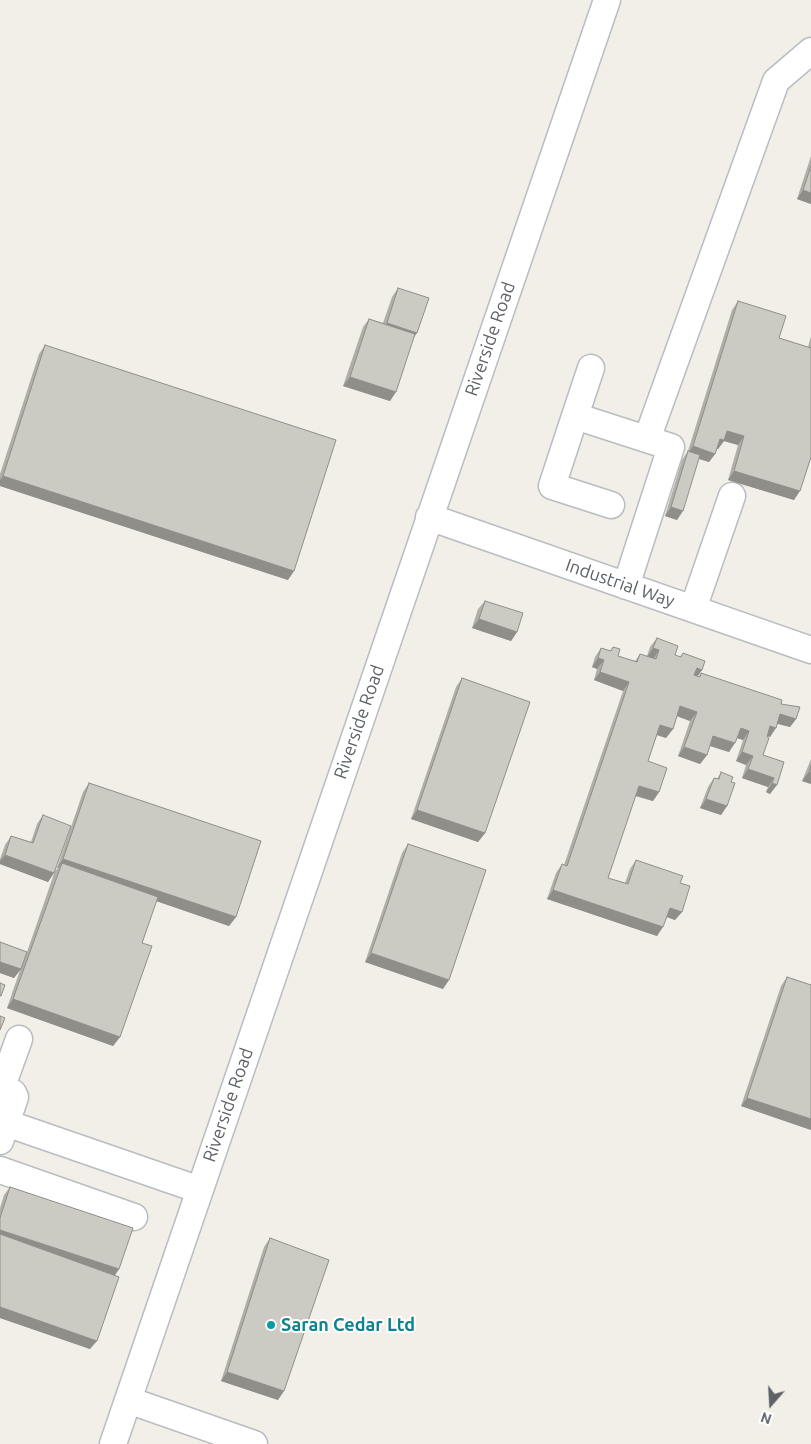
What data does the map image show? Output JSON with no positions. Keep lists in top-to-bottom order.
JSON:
{
  "streets": {
    "street": ["Riverside Road", "Industrial Way"]
  },
  "crossings": [
    ["Riverside Road", "Industrial Way"]
  ],
  "places": ["Saran Cedar Ltd"],
  "north": "bottom"
}
